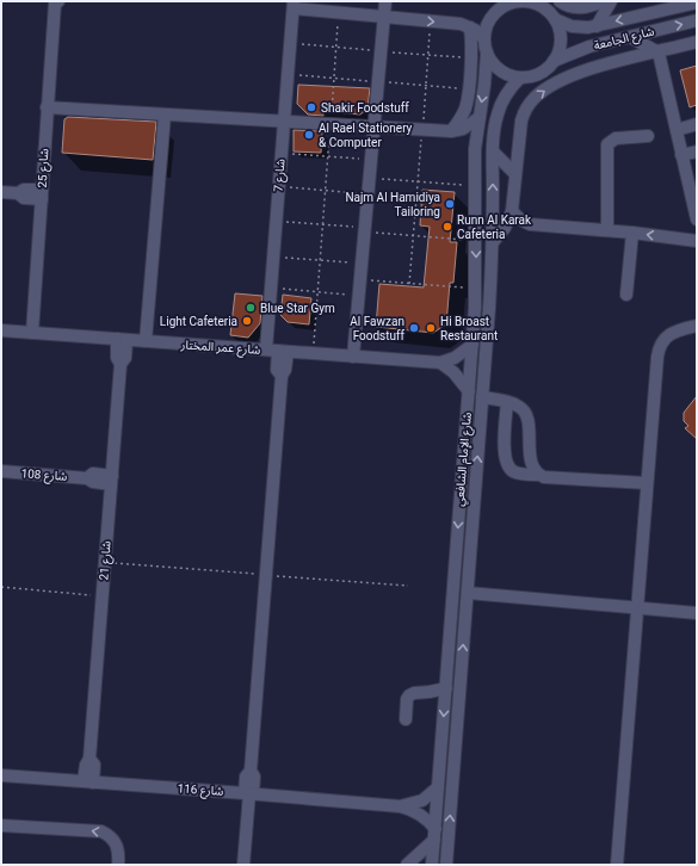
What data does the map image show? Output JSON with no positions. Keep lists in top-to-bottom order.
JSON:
{
  "streets": {
    "street": [
      "شارع الجامعة",
      "شارع 25",
      "شارع 7",
      "شارع عمر المختار",
      "شارع الإمام الشافعي",
      "شارع 108",
      "شارع 21",
      "شارع 116"
    ]
  },
  "crossings": [
    ["شارع الجامعة", "شارع الإمام الشافعي"],
    ["شارع 25", "شارع عمر المختار"],
    ["شارع 7", "شارع عمر المختار"],
    ["شارع 7", "شارع 116"],
    ["شارع عمر المختار", "شارع الإمام الشافعي"],
    ["شارع عمر المختار", "شارع 21"],
    ["شارع الإمام الشافعي", "شارع 116"],
    ["شارع 108", "شارع 21"],
    ["شارع 21", "شارع 116"]
  ],
  "places": [
    "Shakir Foodstuff",
    "Al Rael Stationery & Computer",
    "Najm Al Hamidiya Tailoring",
    "Runn Al Karak Cafeteria",
    "Blue Star Gym",
    "Light Cafeteria",
    "Al Fawzan Foodstuff",
    "Hi Broast Restaurant"
  ]
}
